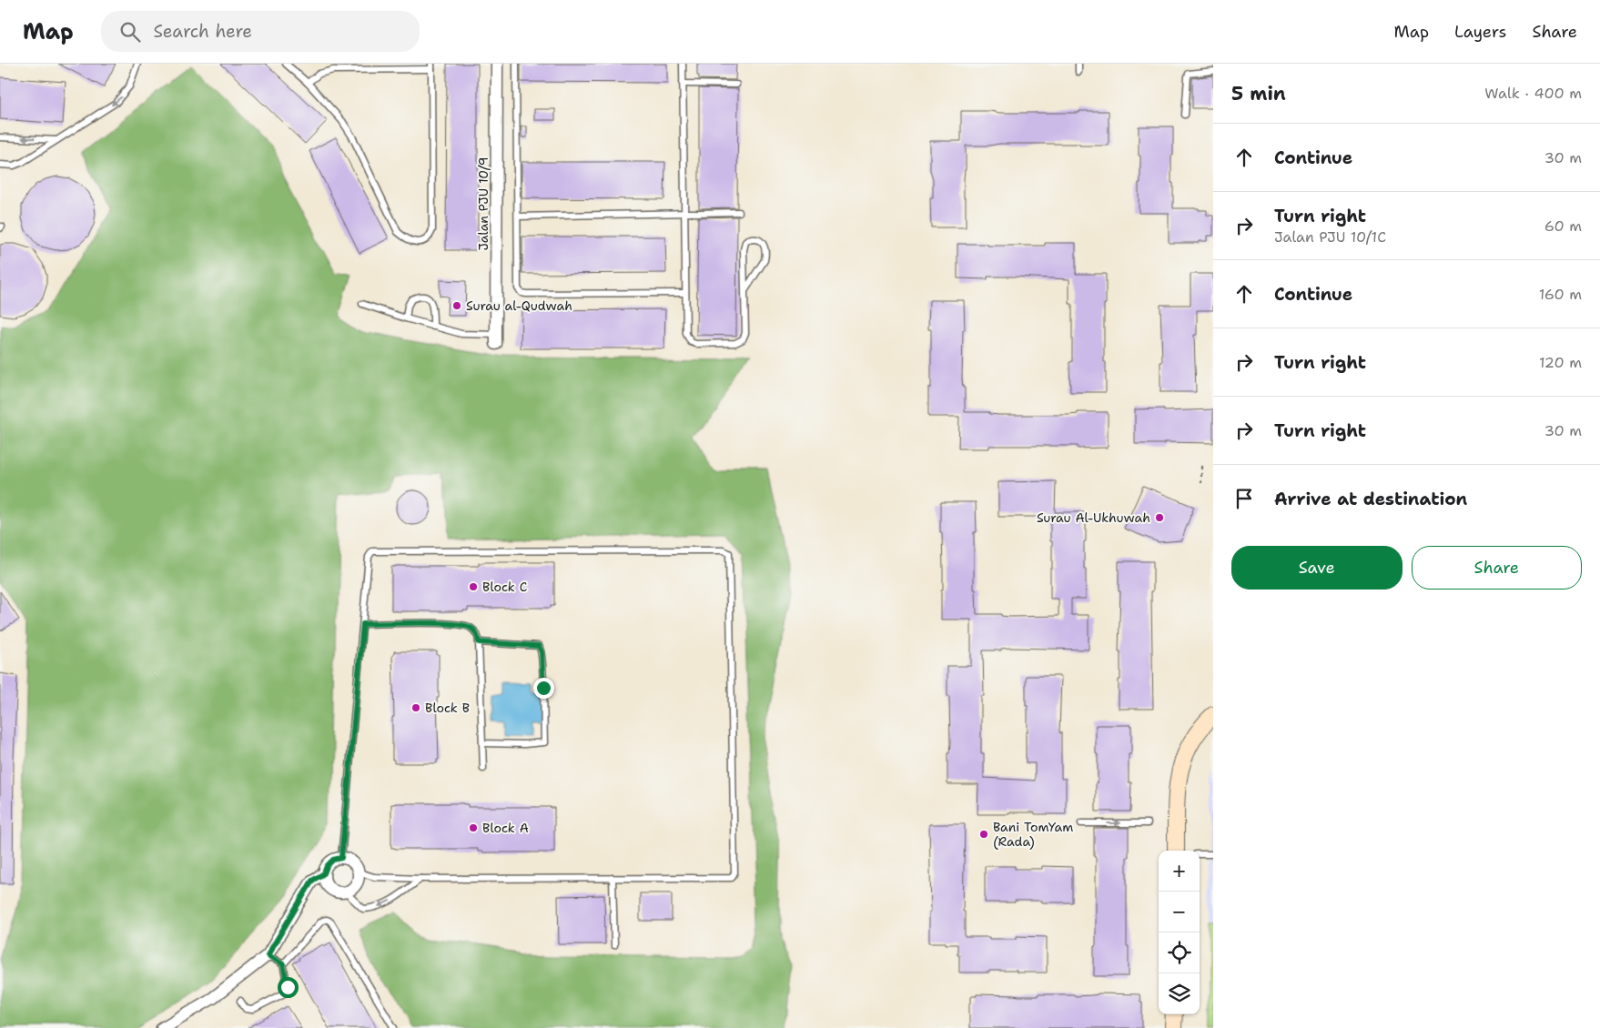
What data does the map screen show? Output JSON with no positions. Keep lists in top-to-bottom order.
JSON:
{
  "streets": {
    "street": ["Jalan PJU 10/9"]
  },
  "places": [
    "Surau al-Qudwah",
    "Surau Al-Ukhuwah",
    "Block C",
    "Block B",
    "Block A",
    "Bani TomYam (Rada)"
  ],
  "page": {
    "header": "Map",
    "search": "Search here",
    "nav": ["Map", "Layers", "Share"],
    "heading": ["5 min", "Walk · 400 m"],
    "list": [
      ["Continue", "30 m"],
      ["Turn right", "Jalan PJU 10/1C", "60 m"],
      ["Continue", "160 m"],
      ["Turn right", "120 m"],
      ["Turn right", "30 m"],
      "Arrive at destination"
    ],
    "buttons": ["Save", "Share"],
    "map_buttons": ["+", "−"]
  }
}
